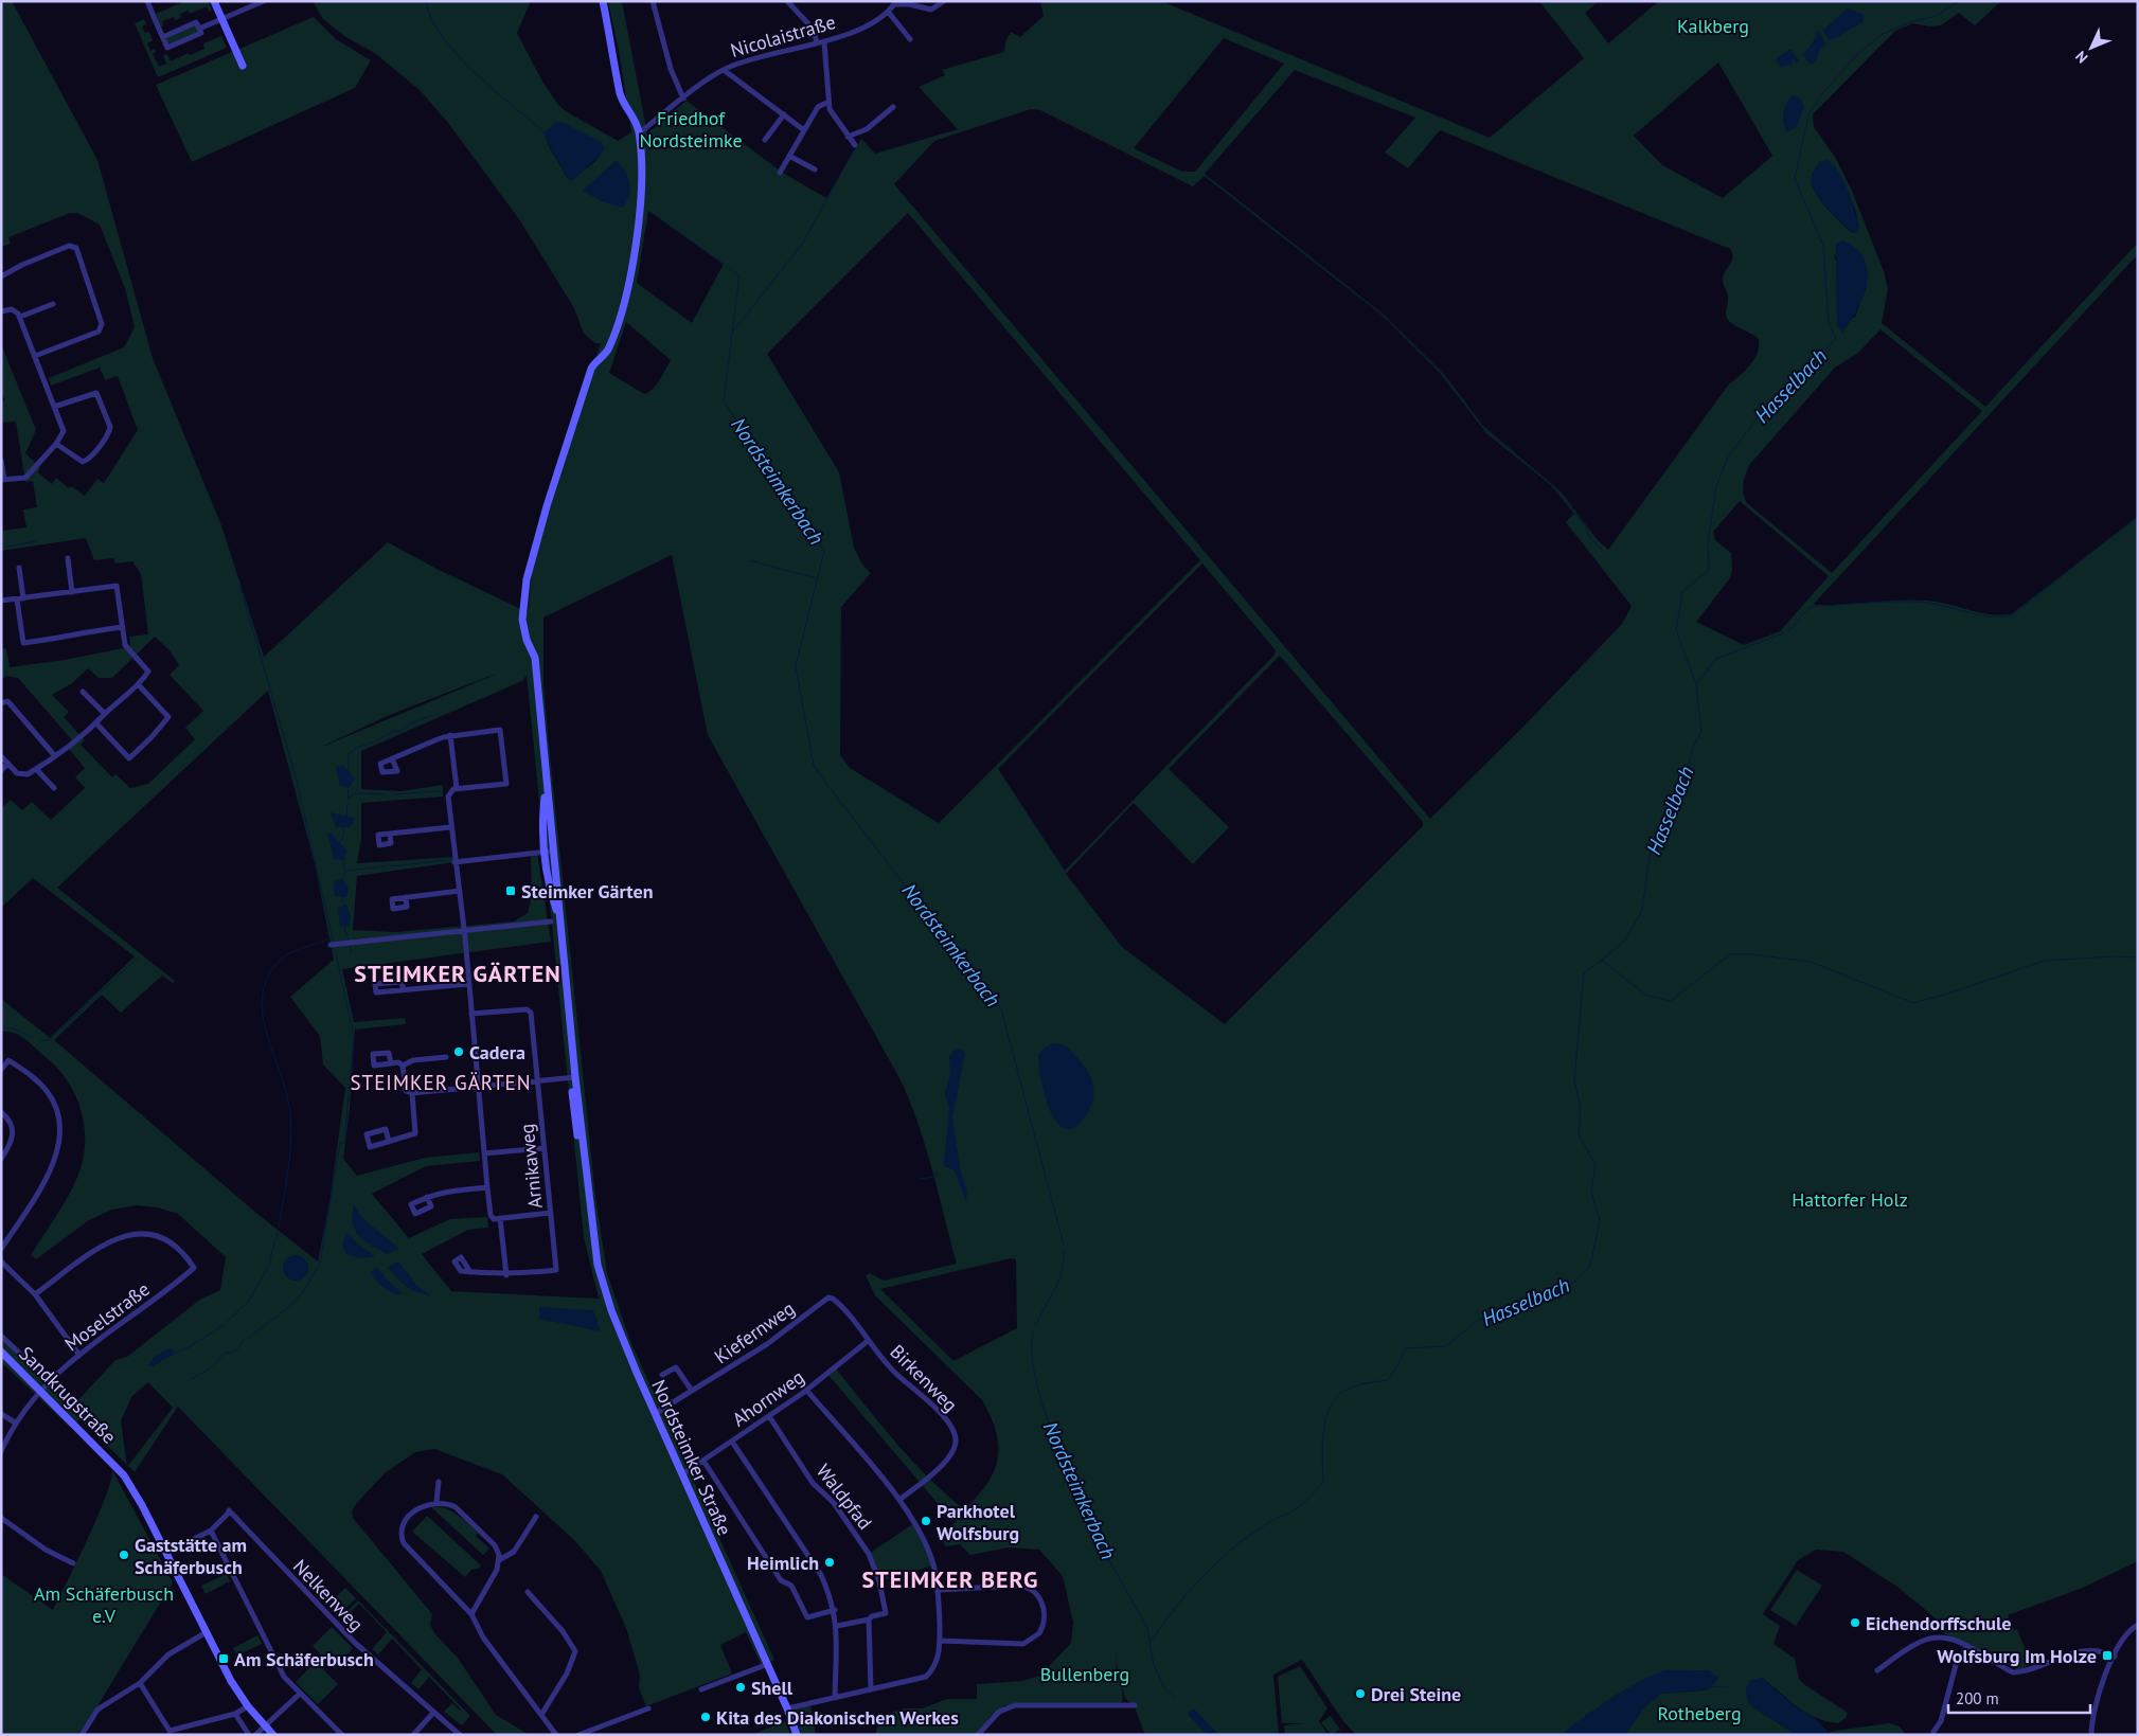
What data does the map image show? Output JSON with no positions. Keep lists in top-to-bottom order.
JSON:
{
  "streets": {
    "street": [
      "Nicolaistraße",
      "Arnikaweg",
      "Moselstraße",
      "Kiefernweg",
      "Birkenweg",
      "Sandkrugstraße",
      "Ahornweg",
      "Nordsteimker Straße",
      "Waldpfad",
      "Nelkenweg"
    ]
  },
  "crossings": [
    ["Moselstraße", "Sandkrugstraße"],
    ["Kiefernweg", "Birkenweg"],
    ["Kiefernweg", "Nordsteimker Straße"],
    ["Birkenweg", "Ahornweg"],
    ["Sandkrugstraße", "Nelkenweg"],
    ["Ahornweg", "Nordsteimker Straße"],
    ["Ahornweg", "Waldpfad"]
  ],
  "districts": ["STEIMKER GÄRTEN", "STEIMKER GÄRTEN", "STEIMKER BERG"],
  "water": ["Hasselbach", "Nordsteimkerbach"],
  "parks": [
    "Kalkberg",
    "Friedhof Nordsteimke",
    "Hattorfer Holz",
    "Am Schäferbusch e.V",
    "Bullenberg",
    "Rotheberg"
  ],
  "places": {
    "transit": ["Steimker Gärten", "Wolfsburg Im Holze", "Am Schäferbusch"],
    "other": [
      "Cadera",
      "Parkhotel Wolfsburg",
      "Gaststätte am Schäferbusch",
      "Heimlich",
      "Eichendorffschule",
      "Shell",
      "Drei Steine",
      "Kita des Diakonischen Werkes"
    ]
  },
  "scale_bar": "200 m",
  "north": "bottom left"
}
